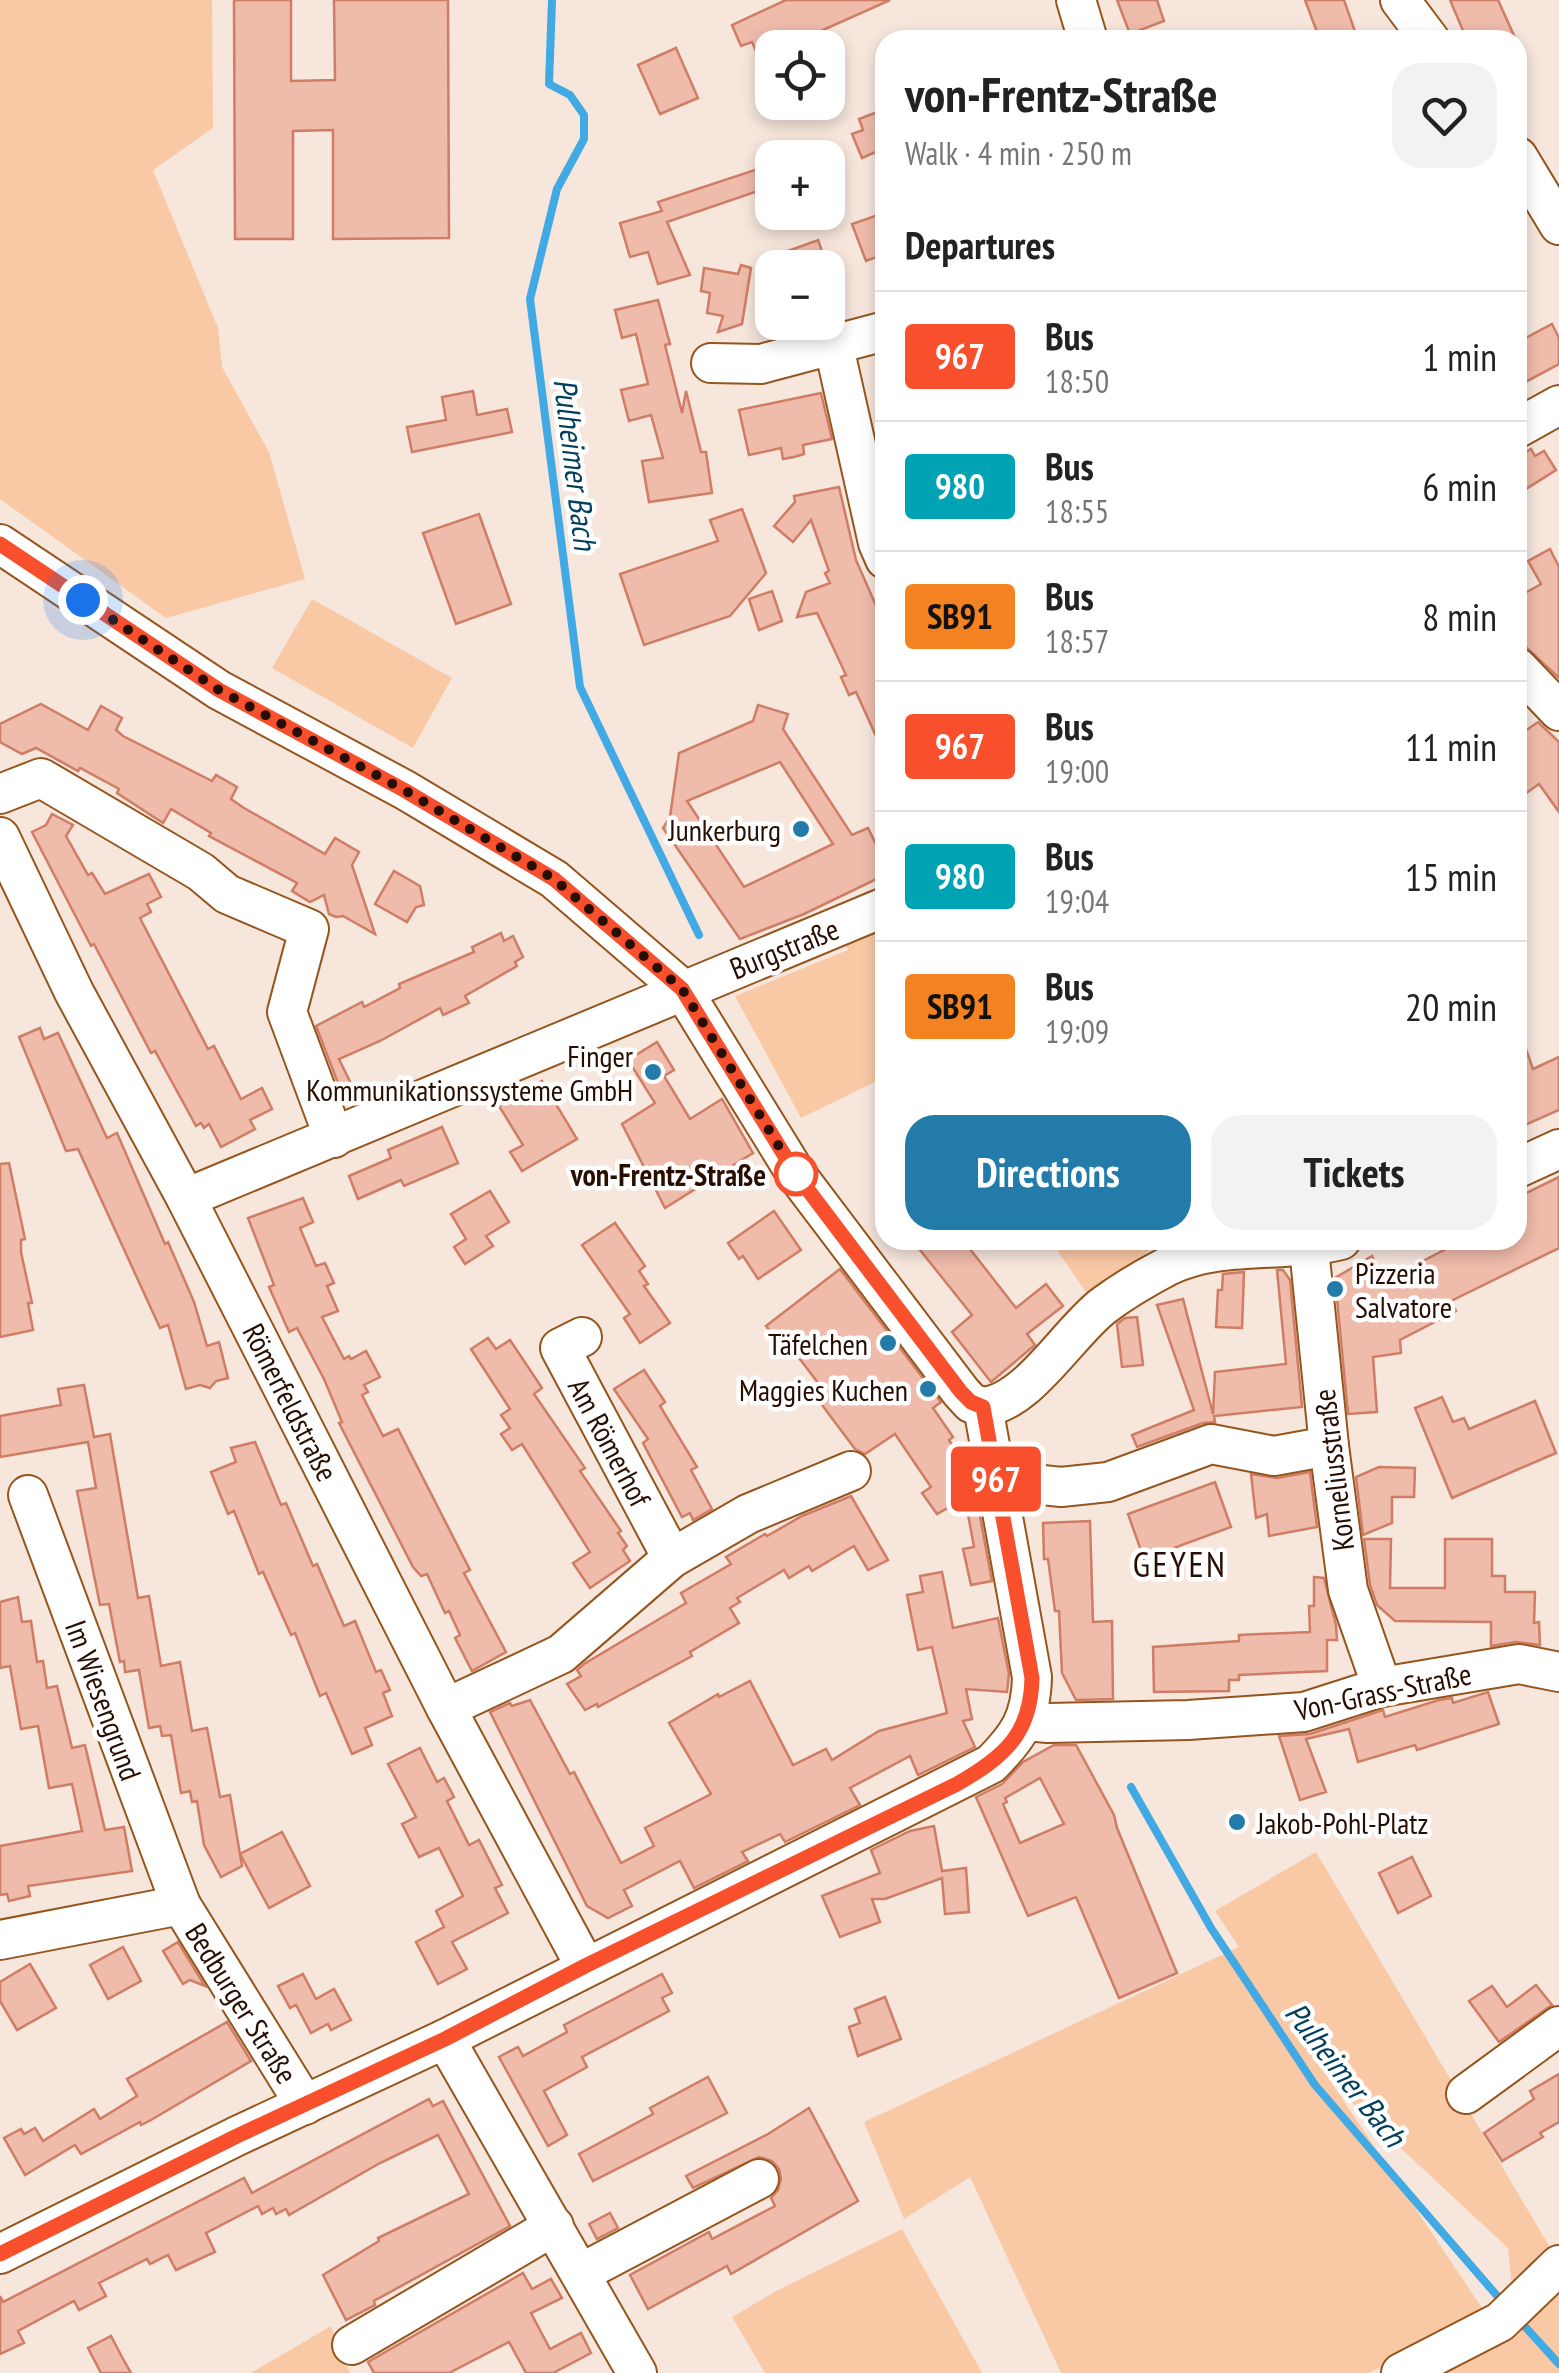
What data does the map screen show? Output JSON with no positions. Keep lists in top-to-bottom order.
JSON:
{
  "streets": {
    "street": [
      "Burgstraße",
      "Römerfeldstraße",
      "Am Römerhof",
      "Korneliusstraße",
      "Von-Grass-Straße",
      "Im Wiesengrund",
      "Bedburger Straße"
    ]
  },
  "crossings": [
    ["Burgstraße", "Römerfeldstraße"],
    ["Korneliusstraße", "Von-Grass-Straße"],
    ["Im Wiesengrund", "Bedburger Straße"]
  ],
  "districts": ["GEYEN"],
  "water": ["Pulheimer Bach"],
  "places": [
    "Junkerburg",
    "Finger Kommunikationssysteme GmbH",
    "von-Frentz-Straße",
    "Pizzeria Salvatore",
    "Täfelchen",
    "Maggies Kuchen",
    "Jakob-Pohl-Platz"
  ],
  "lines": ["bus line 967"],
  "page": {
    "on_map": "967",
    "map_buttons": ["+", "−"],
    "heading": [
      ["von-Frentz-Straße", "Walk · 4 min · 250 m"],
      "Departures"
    ],
    "list": [
      {
        "mark": "967",
        "name": "Bus",
        "note": "18:50",
        "value": "1 min"
      },
      {
        "mark": "980",
        "name": "Bus",
        "note": "18:55",
        "value": "6 min"
      },
      {
        "mark": "SB91",
        "name": "Bus",
        "note": "18:57",
        "value": "8 min"
      },
      {
        "mark": "967",
        "name": "Bus",
        "note": "19:00",
        "value": "11 min"
      },
      {
        "mark": "980",
        "name": "Bus",
        "note": "19:04",
        "value": "15 min"
      },
      {
        "mark": "SB91",
        "name": "Bus",
        "note": "19:09",
        "value": "20 min"
      }
    ],
    "buttons": ["Directions", "Tickets"]
  }
}
